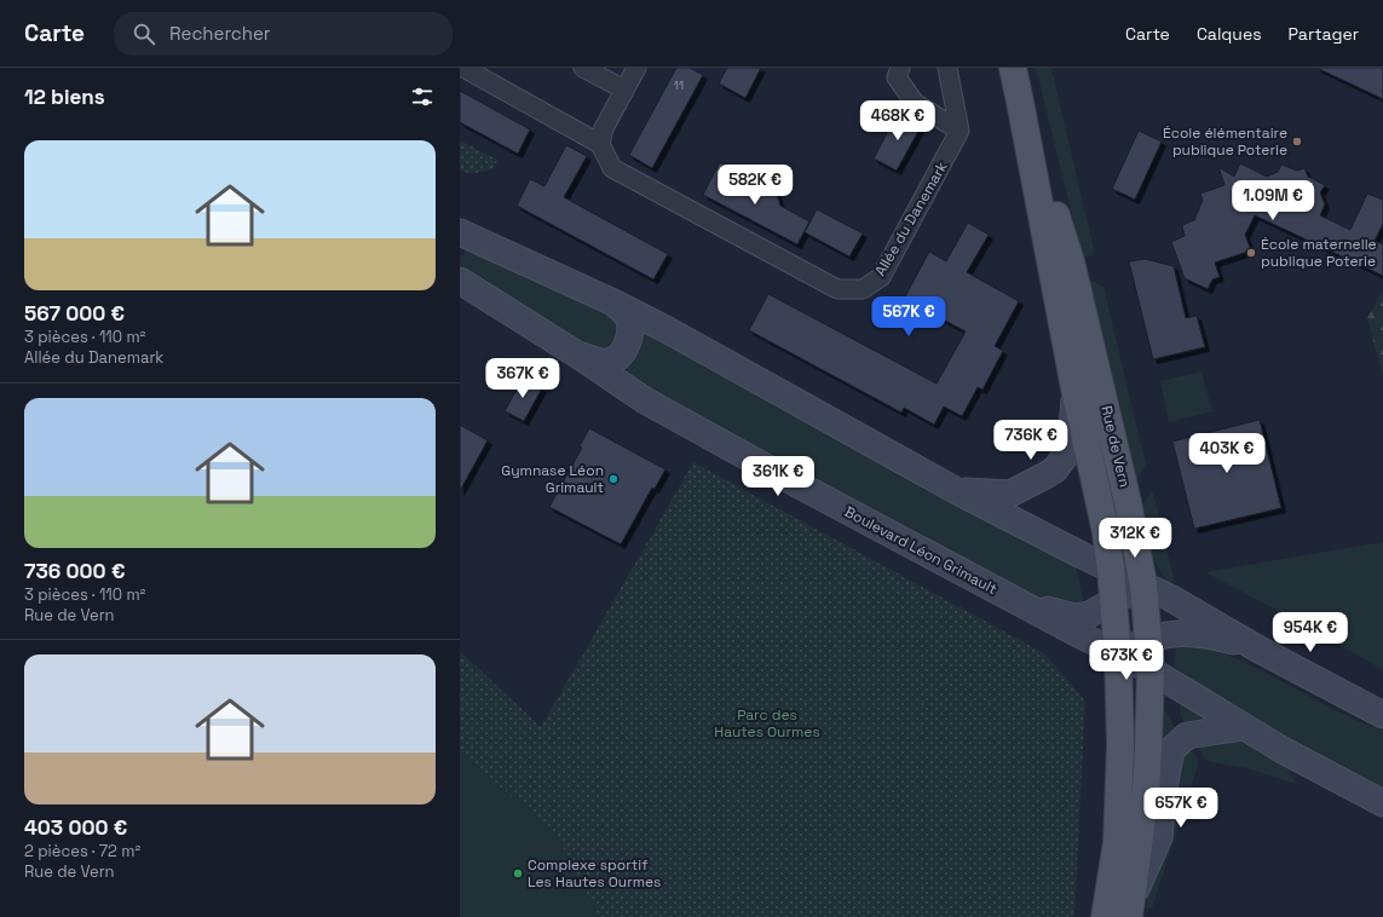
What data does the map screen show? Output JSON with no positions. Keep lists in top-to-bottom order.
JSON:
{
  "streets": {
    "main road": ["Rue de Vern", "Boulevard Léon Grimault"],
    "street": ["Allée du Danemark"]
  },
  "crossings": [
    ["Rue de Vern", "Boulevard Léon Grimault"]
  ],
  "parks": ["Parc des Hautes Ourmes"],
  "places": [
    "École élémentaire publique Poterie",
    "École maternelle publique Poterie",
    "Gymnase Léon Grimault",
    "Complexe sportif Les Hautes Ourmes"
  ],
  "house_numbers": ["11"],
  "page": {
    "header": "Carte",
    "search": "Rechercher",
    "nav": ["Carte", "Calques", "Partager"],
    "heading": "12 biens",
    "price": [
      "468K €",
      "582K €",
      "1.09M €",
      "567K €",
      "367K €",
      "736K €",
      "403K €",
      "361K €",
      "312K €",
      "954K €",
      "673K €",
      "657K €"
    ],
    "list": [
      {
        "name": "567 000 €",
        "note": "3 pièces · 110 m² · Allée du Danemark"
      },
      {
        "name": "736 000 €",
        "note": "3 pièces · 110 m² · Rue de Vern"
      },
      {
        "name": "403 000 €",
        "note": "2 pièces · 72 m² · Rue de Vern"
      }
    ]
  }
}
